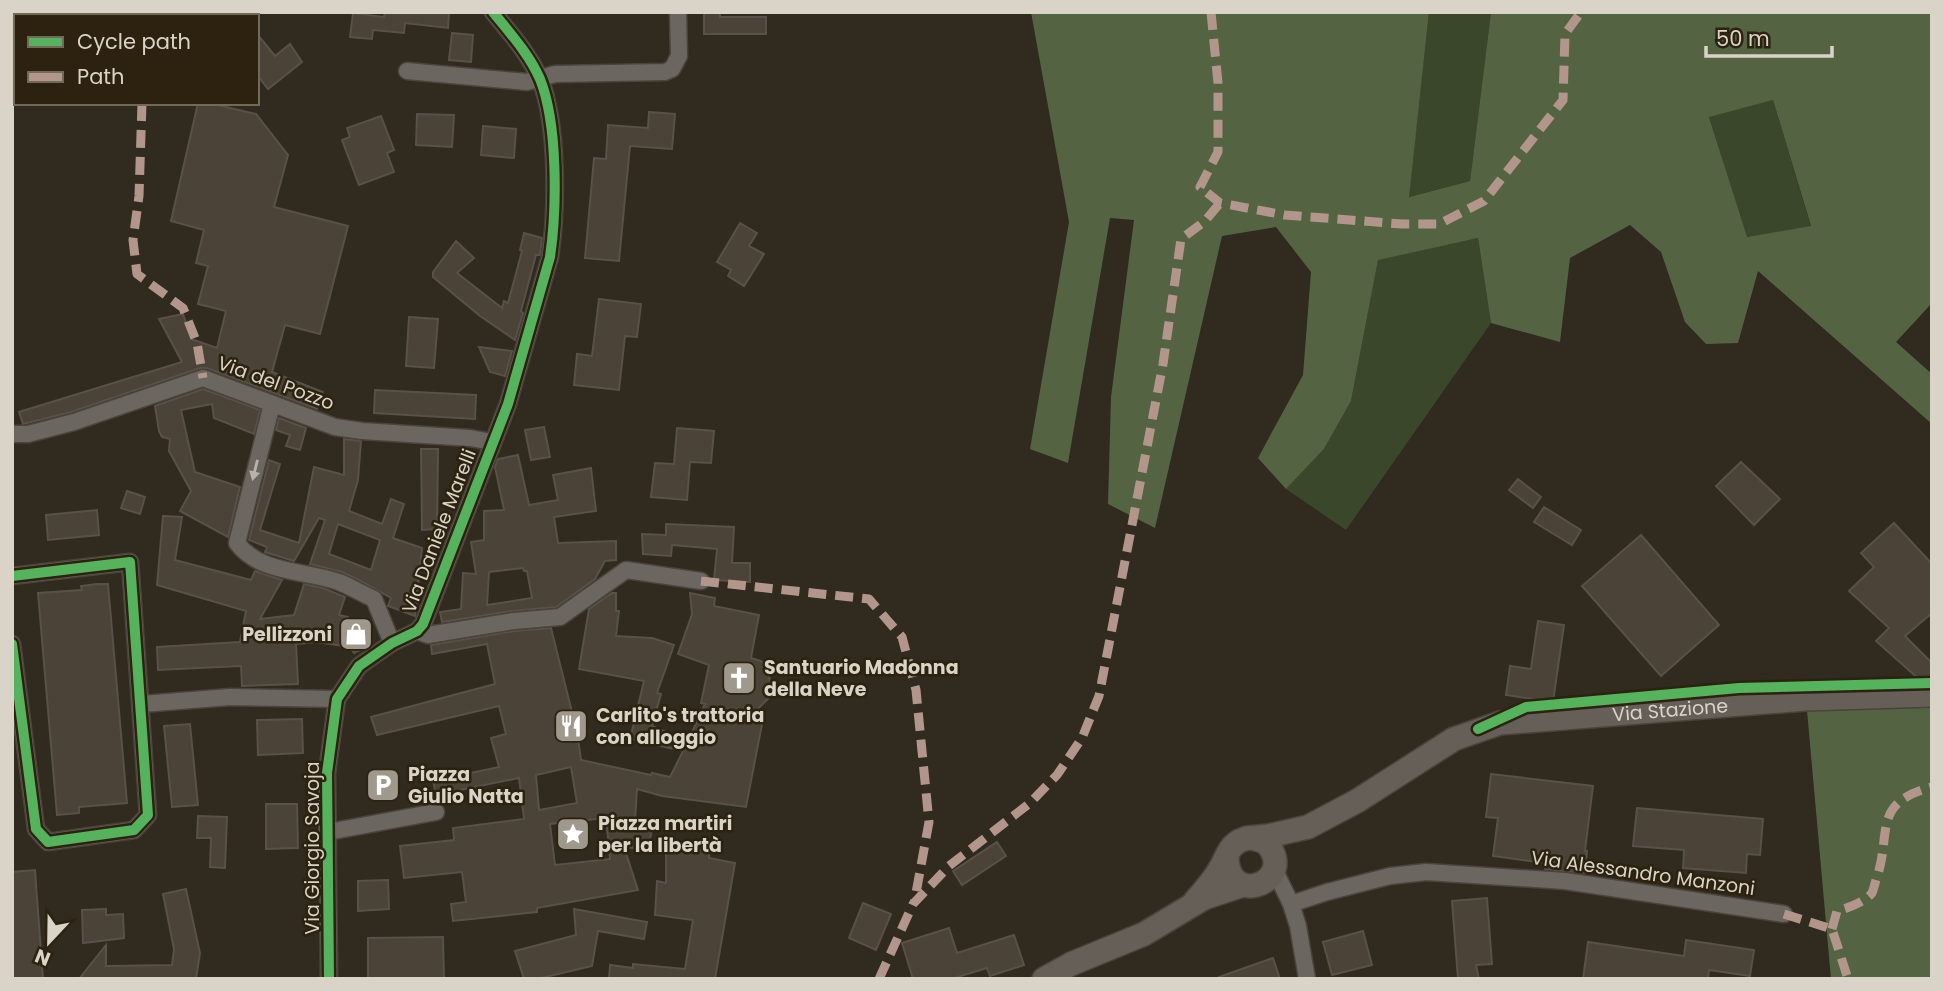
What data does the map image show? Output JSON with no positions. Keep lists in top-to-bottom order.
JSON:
{
  "streets": {
    "main road": ["Via Stazione"],
    "street": [
      "Via del Pozzo",
      "Via Daniele Marelli",
      "Via Giorgio Savoja",
      "Via Alessandro Manzoni"
    ]
  },
  "crossings": [
    ["Via del Pozzo", "Via Daniele Marelli"],
    ["Via Daniele Marelli", "Via Giorgio Savoja"]
  ],
  "places": {
    "shop": ["Pellizzoni"],
    "church": ["Santuario Madonna della Neve"],
    "restaurant": ["Carlito's trattoria con alloggio"],
    "parking": ["Piazza Giulio Natta"],
    "place": ["Piazza martiri per la libertà"]
  },
  "legend": ["Cycle path", "Path"],
  "scale_bar": "50 m",
  "north": "bottom"
}
